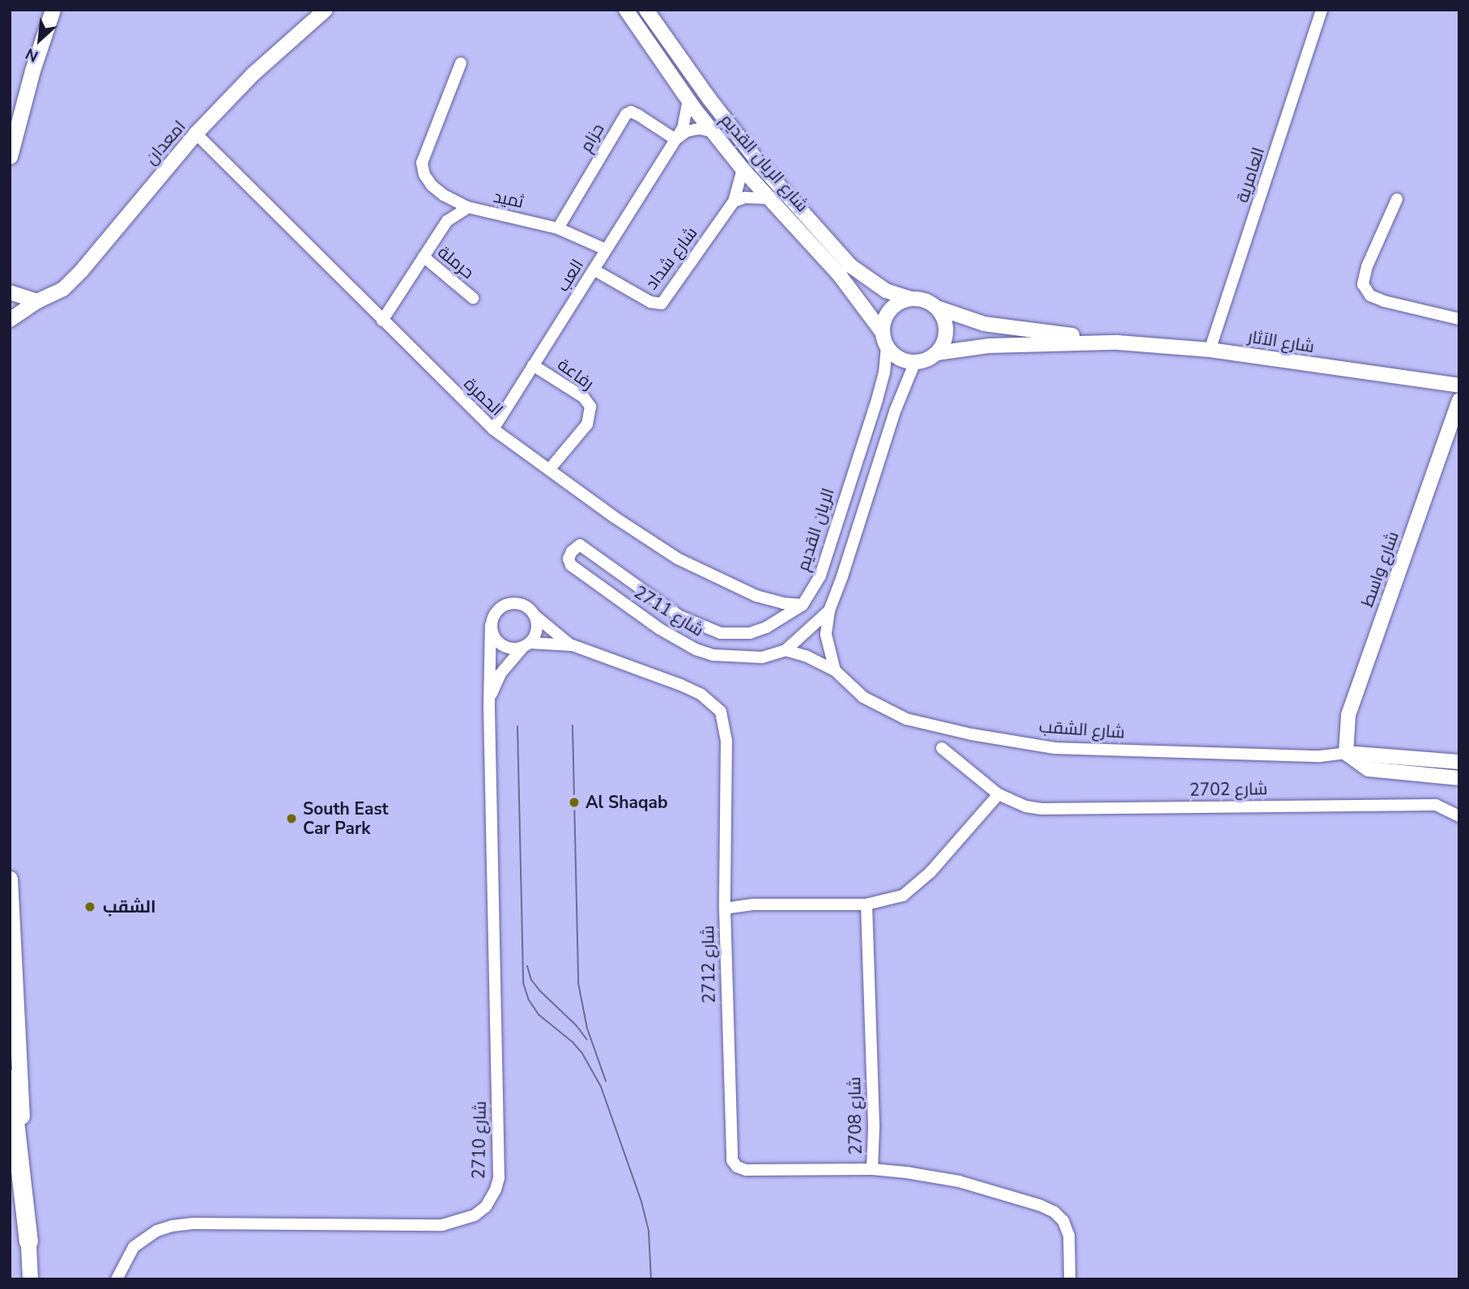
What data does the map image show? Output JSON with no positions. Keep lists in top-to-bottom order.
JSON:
{
  "streets": {
    "street": [
      "حزام",
      "امعدان",
      "شارع الريان القديم",
      "العامرية",
      "ثميد",
      "شارع شداد",
      "حرملة",
      "العب",
      "شارع الآثار",
      "رفاعة",
      "الحمرة",
      "الريان القديم",
      "شارع واسط",
      "شارع 2711",
      "شارع الشقب",
      "شارع 2702",
      "شارع 2712",
      "شارع 2708",
      "شارع 2710"
    ]
  },
  "crossings": [
    ["حزام", "ثميد"],
    ["حزام", "العب"],
    ["امعدان", "الحمرة"],
    ["شارع الريان القديم", "شارع شداد"],
    ["شارع الريان القديم", "العب"],
    ["شارع الريان القديم", "شارع الآثار"],
    ["شارع الريان القديم", "الريان القديم"],
    ["العامرية", "شارع الآثار"],
    ["ثميد", "حرملة"],
    ["ثميد", "العب"],
    ["شارع شداد", "العب"],
    ["حرملة", "الحمرة"],
    ["العب", "رفاعة"],
    ["العب", "الحمرة"],
    ["شارع الآثار", "الريان القديم"],
    ["رفاعة", "الحمرة"],
    ["الحمرة", "الريان القديم"],
    ["الريان القديم", "شارع 2711"],
    ["شارع واسط", "شارع الشقب"],
    ["شارع 2711", "شارع الشقب"],
    ["شارع 2702", "شارع 2712"],
    ["شارع 2712", "شارع 2708"]
  ],
  "places": ["Al Shaqab", "South East Car Park", "الشقب"],
  "north": "bottom left"
}
